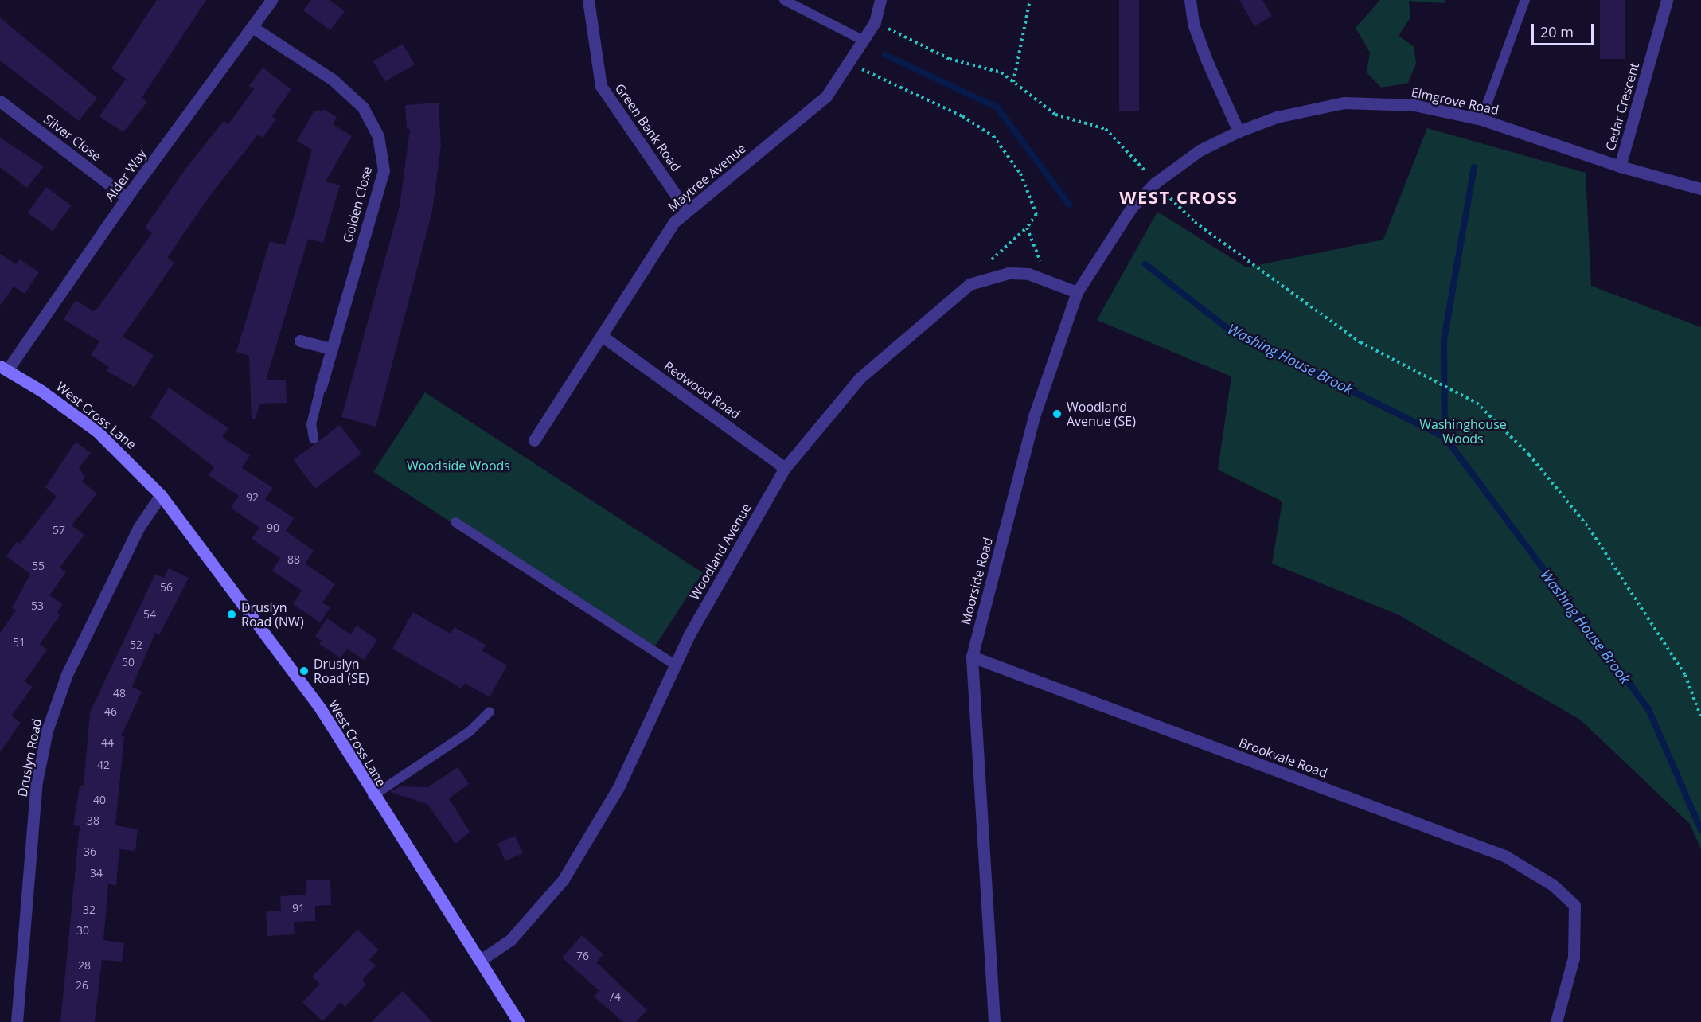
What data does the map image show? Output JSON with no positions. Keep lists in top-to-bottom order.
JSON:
{
  "streets": {
    "street": [
      "Elmgrove Road",
      "Cedar Crescent",
      "Green Bank Road",
      "Silver Close",
      "Alder Way",
      "Maytree Avenue",
      "Golden Close",
      "Redwood Road",
      "West Cross Lane",
      "Woodland Avenue",
      "Moorside Road",
      "Druslyn Road",
      "Brookvale Road"
    ]
  },
  "crossings": [
    ["Elmgrove Road", "Cedar Crescent"],
    ["Elmgrove Road", "Moorside Road"],
    ["Green Bank Road", "Maytree Avenue"],
    ["Silver Close", "Alder Way"],
    ["Alder Way", "Golden Close"],
    ["Alder Way", "West Cross Lane"],
    ["Maytree Avenue", "Redwood Road"],
    ["Redwood Road", "Woodland Avenue"],
    ["West Cross Lane", "Woodland Avenue"],
    ["West Cross Lane", "Druslyn Road"],
    ["Woodland Avenue", "Moorside Road"],
    ["Moorside Road", "Brookvale Road"]
  ],
  "districts": ["WEST CROSS"],
  "water": ["Washing House Brook"],
  "parks": ["Washinghouse Woods", "Woodside Woods"],
  "places": ["Woodland Avenue (SE)", "Druslyn Road (NW)", "Druslyn Road (SE)"],
  "house_numbers": [
    "92",
    "90",
    "57",
    "88",
    "55",
    "56",
    "53",
    "54",
    "51",
    "52",
    "50",
    "48",
    "46",
    "44",
    "42",
    "40",
    "38",
    "36",
    "34",
    "91",
    "32",
    "30",
    "76",
    "28",
    "26",
    "74"
  ],
  "scale_bar": "20 m"
}
